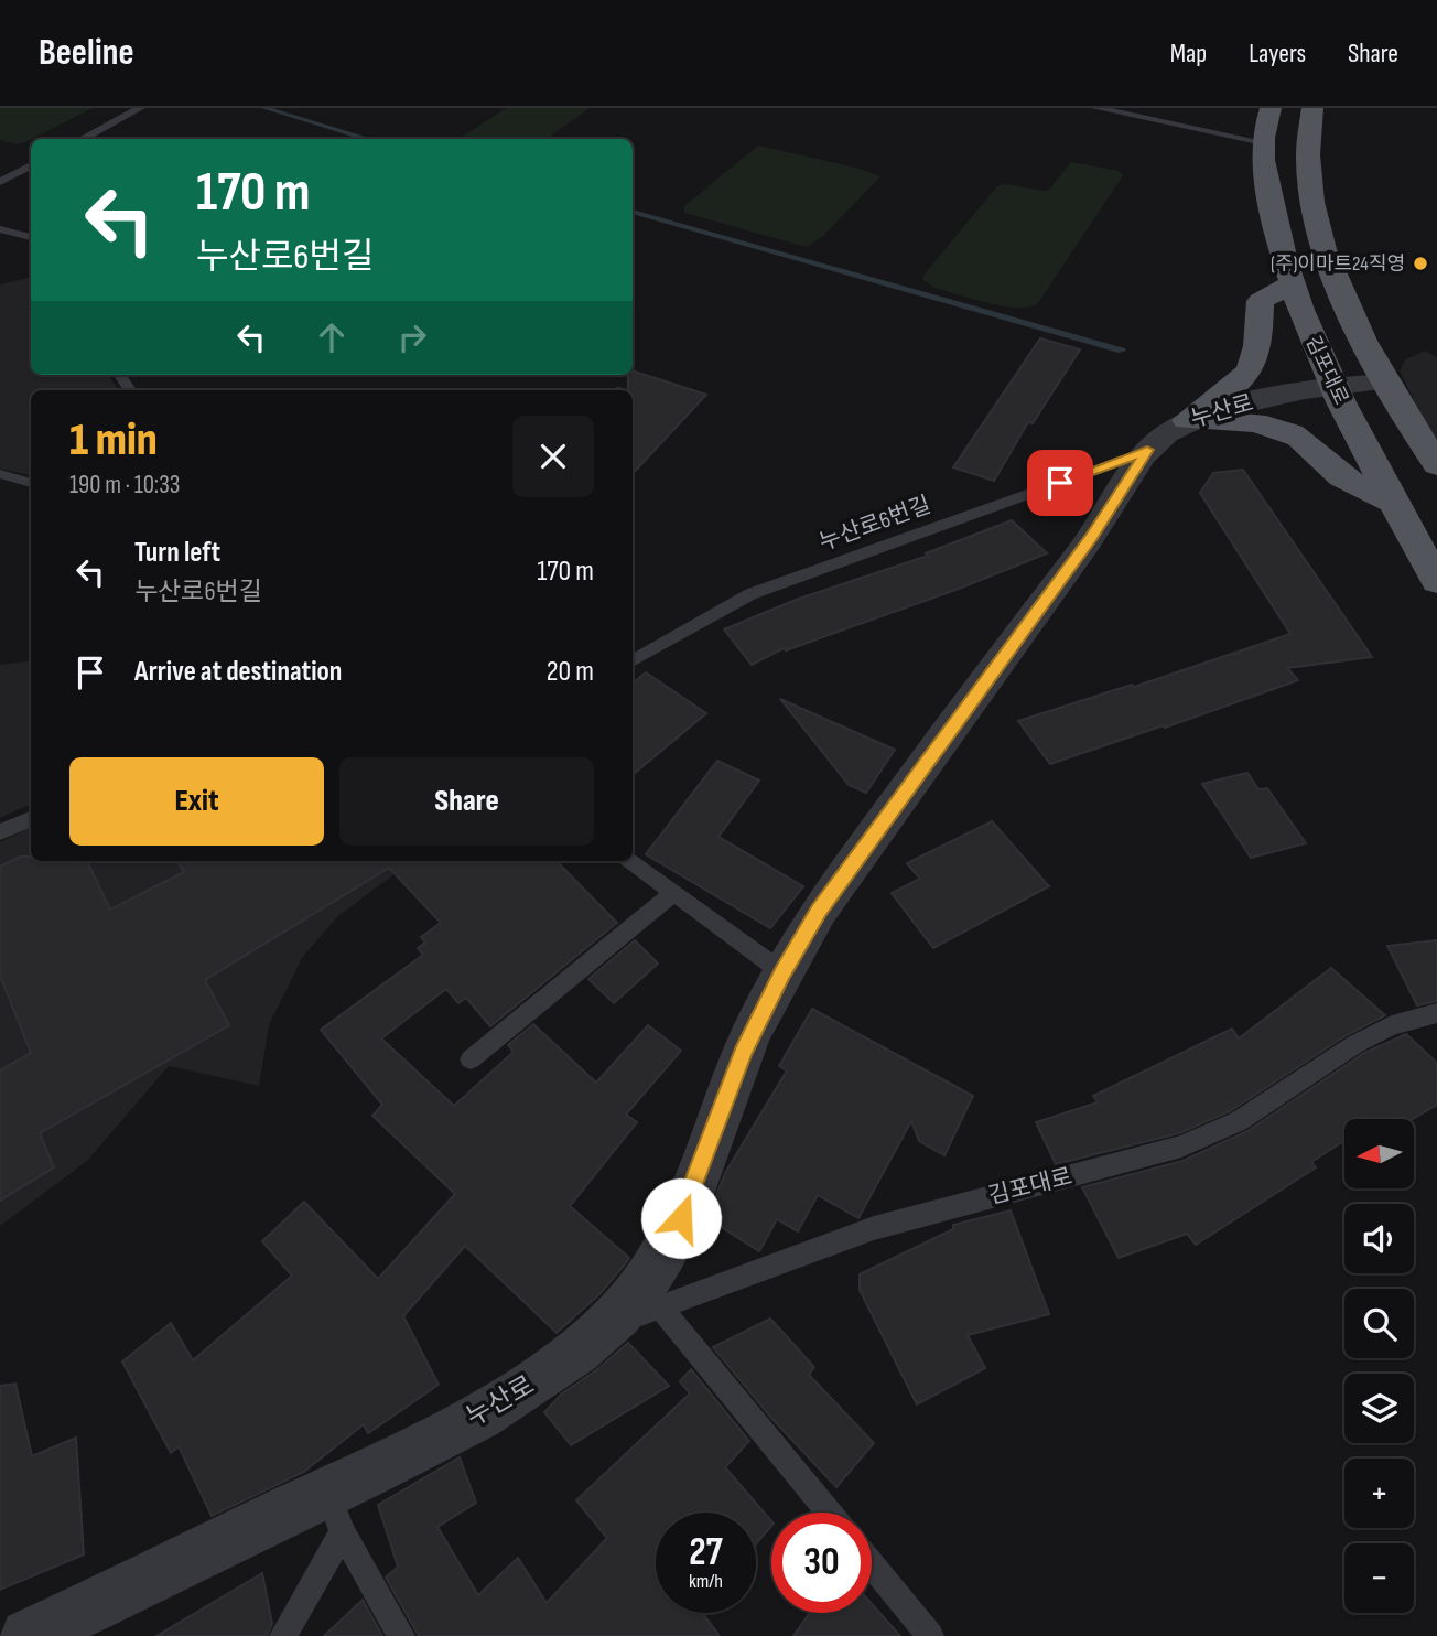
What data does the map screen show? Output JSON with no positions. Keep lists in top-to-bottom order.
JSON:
{
  "streets": {
    "main road": ["김포대로"],
    "street": ["누산로"],
    "lane": ["누산로6번길"]
  },
  "crossings": [
    ["김포대로", "누산로"],
    ["누산로", "누산로6번길"]
  ],
  "places": ["(주)이마트24직영"],
  "north": "left",
  "page": {
    "header": "Beeline",
    "nav": ["Map", "Layers", "Share"],
    "turn": ["170 m", "누산로6번길"],
    "heading": ["1 min", "190 m · 10:33"],
    "list": [
      {
        "name": "Turn left",
        "note": "누산로6번길",
        "value": "170 m"
      },
      {
        "name": "Arrive at destination",
        "value": "20 m"
      }
    ],
    "buttons": ["Exit", "Share"],
    "map_buttons": ["+", "−"],
    "speed": "27 km/h",
    "limit": "30"
  }
}
